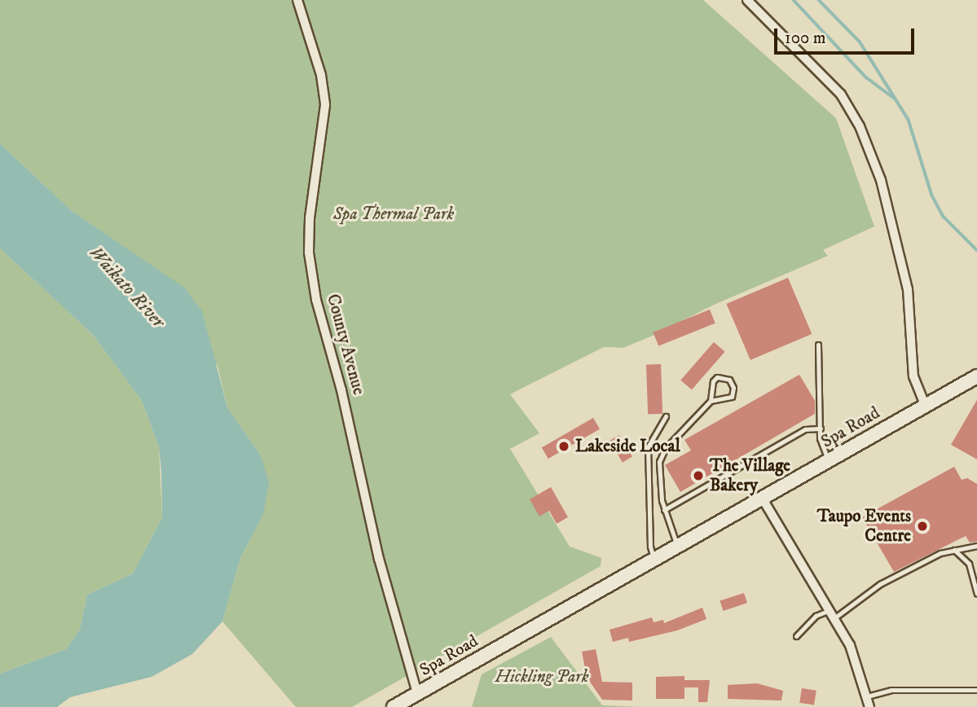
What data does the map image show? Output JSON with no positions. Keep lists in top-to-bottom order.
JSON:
{
  "streets": {
    "main road": ["Spa Road"],
    "street": ["County Avenue"]
  },
  "crossings": [
    ["County Avenue", "Spa Road"]
  ],
  "water": ["Waikato River"],
  "parks": ["Spa Thermal Park", "Hickling Park"],
  "places": ["Lakeside Local", "The Village Bakery", "Taupo Events Centre"],
  "scale_bar": "100 m"
}
